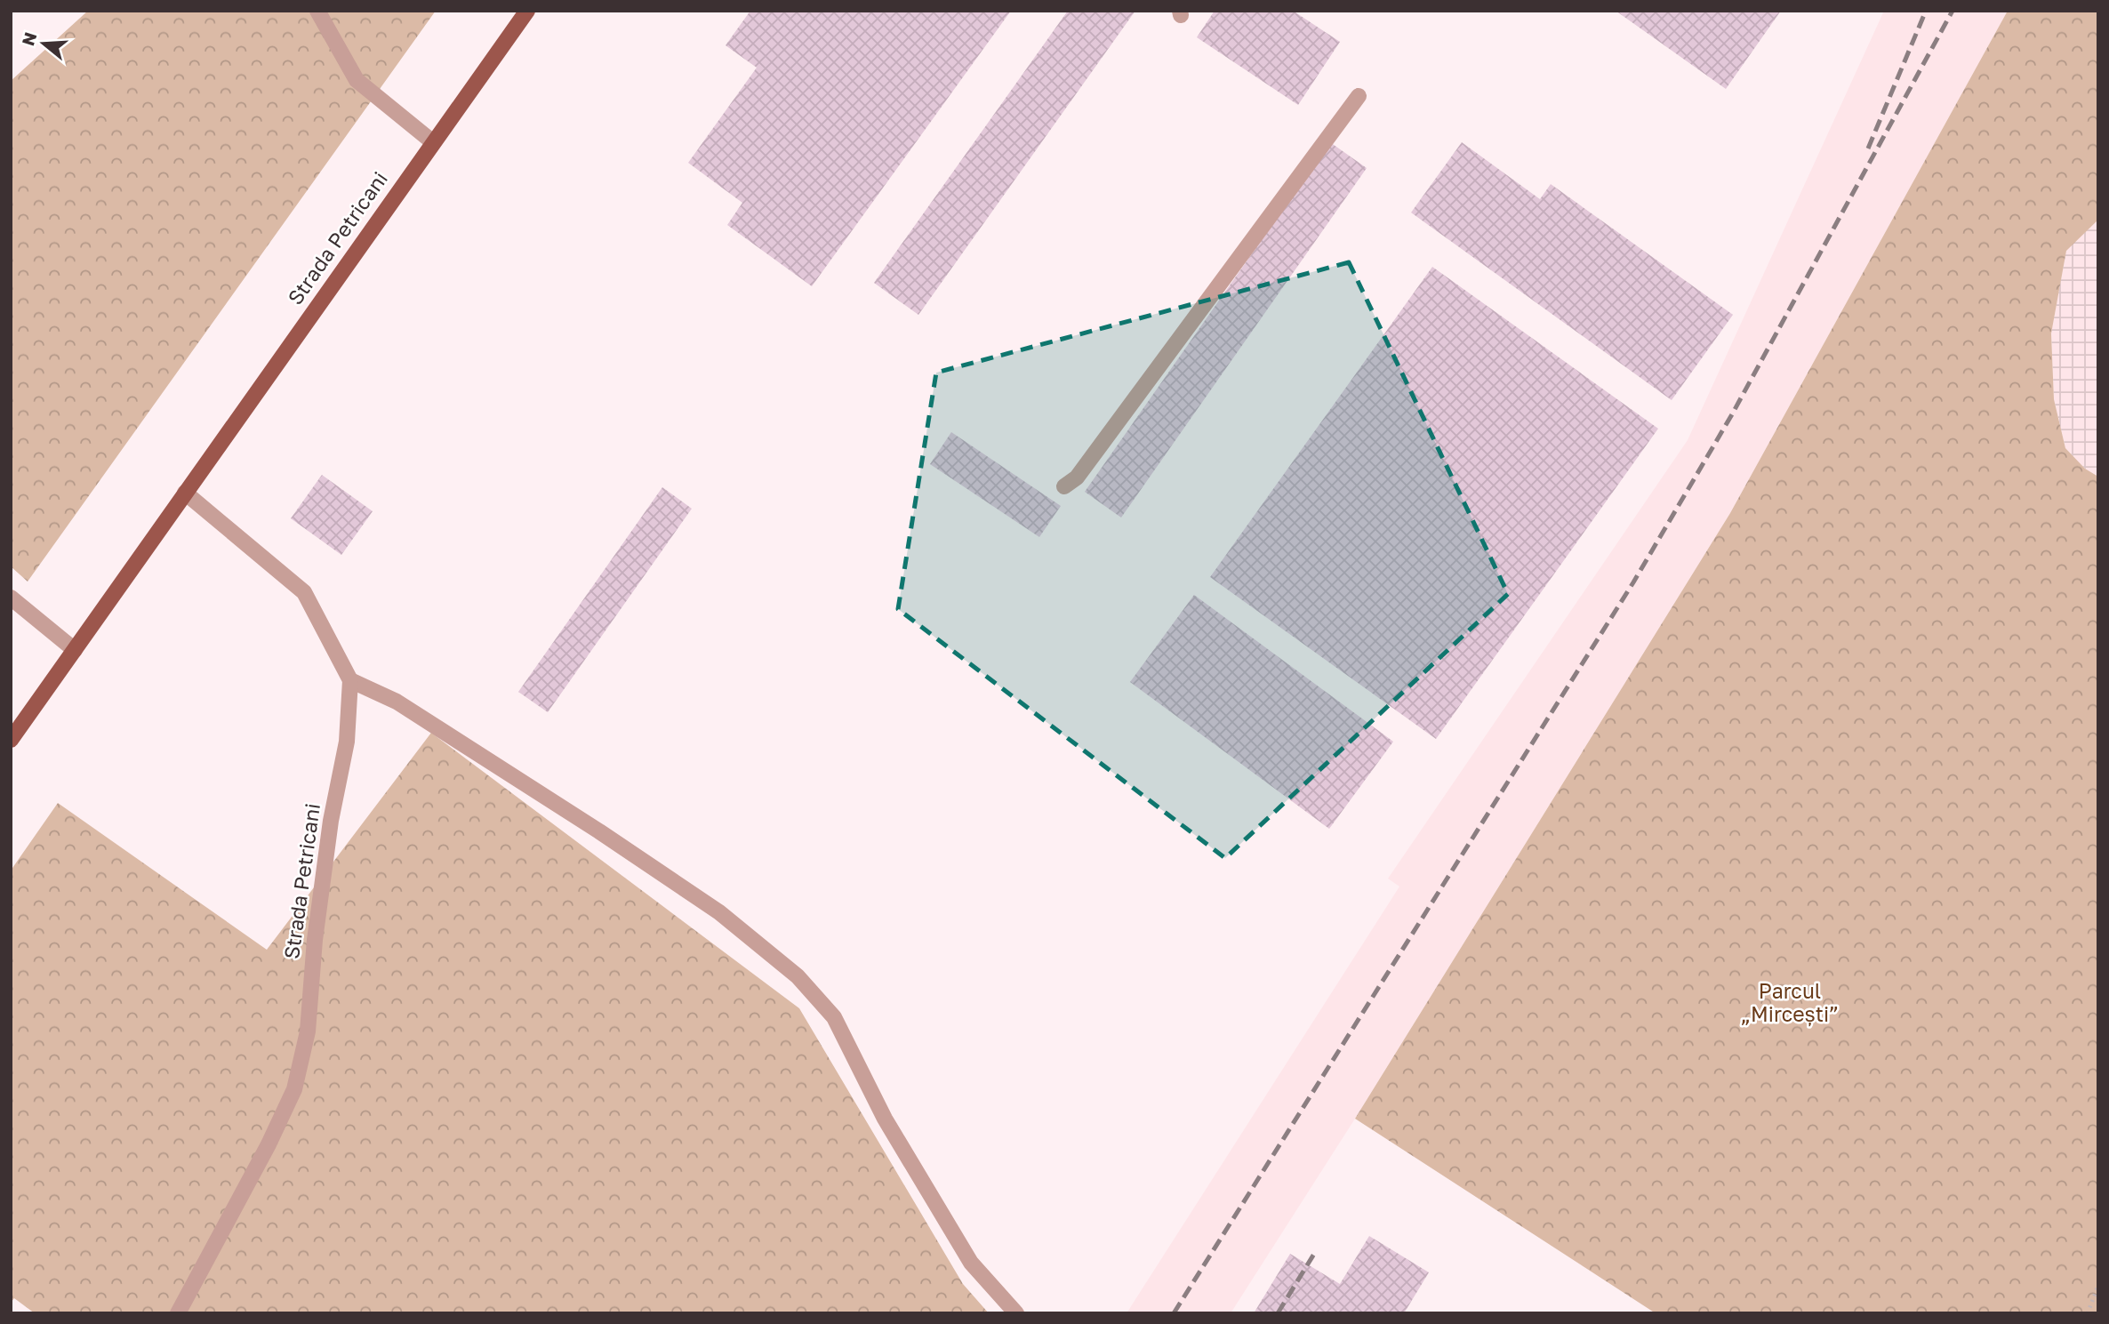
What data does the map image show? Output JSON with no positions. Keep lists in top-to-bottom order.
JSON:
{
  "streets": {
    "main road": ["Strada Petricani"]
  },
  "parks": ["Parcul „Mircești”"],
  "north": "left"
}
